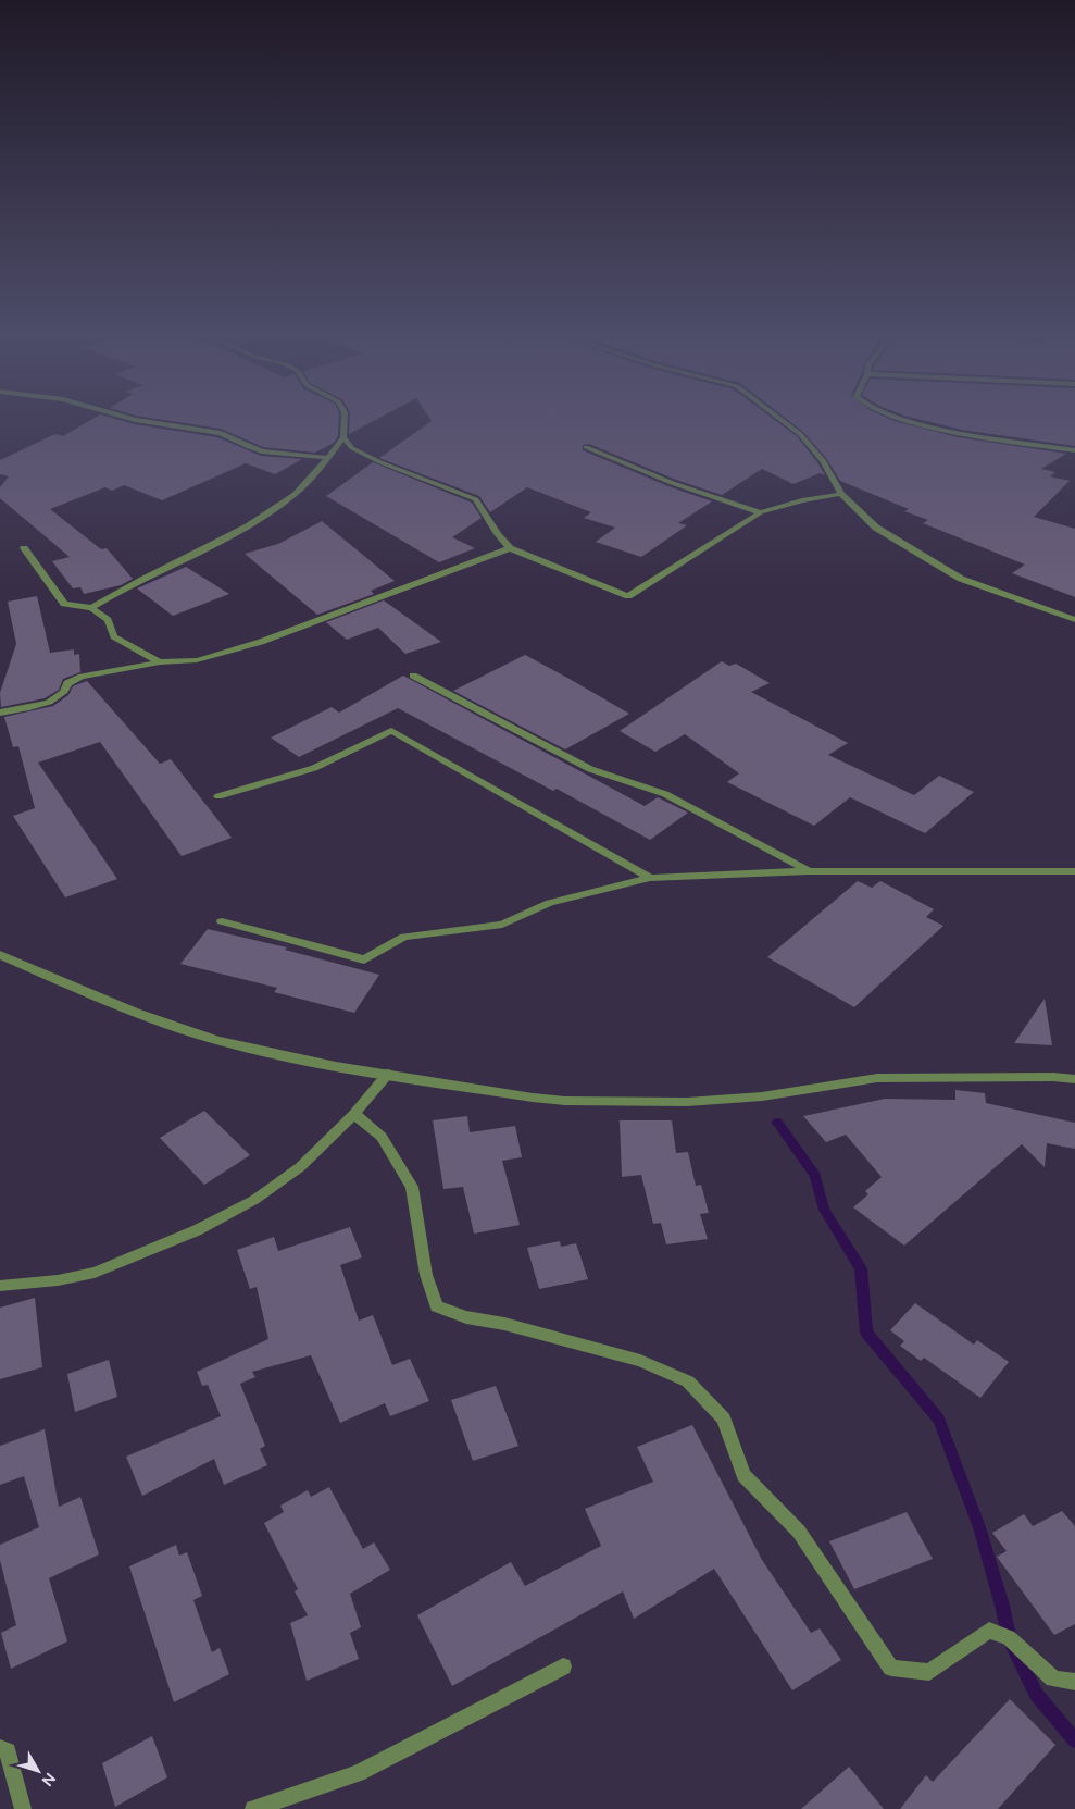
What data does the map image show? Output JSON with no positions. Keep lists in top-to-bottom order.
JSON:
{
  "north": "bottom right"
}
